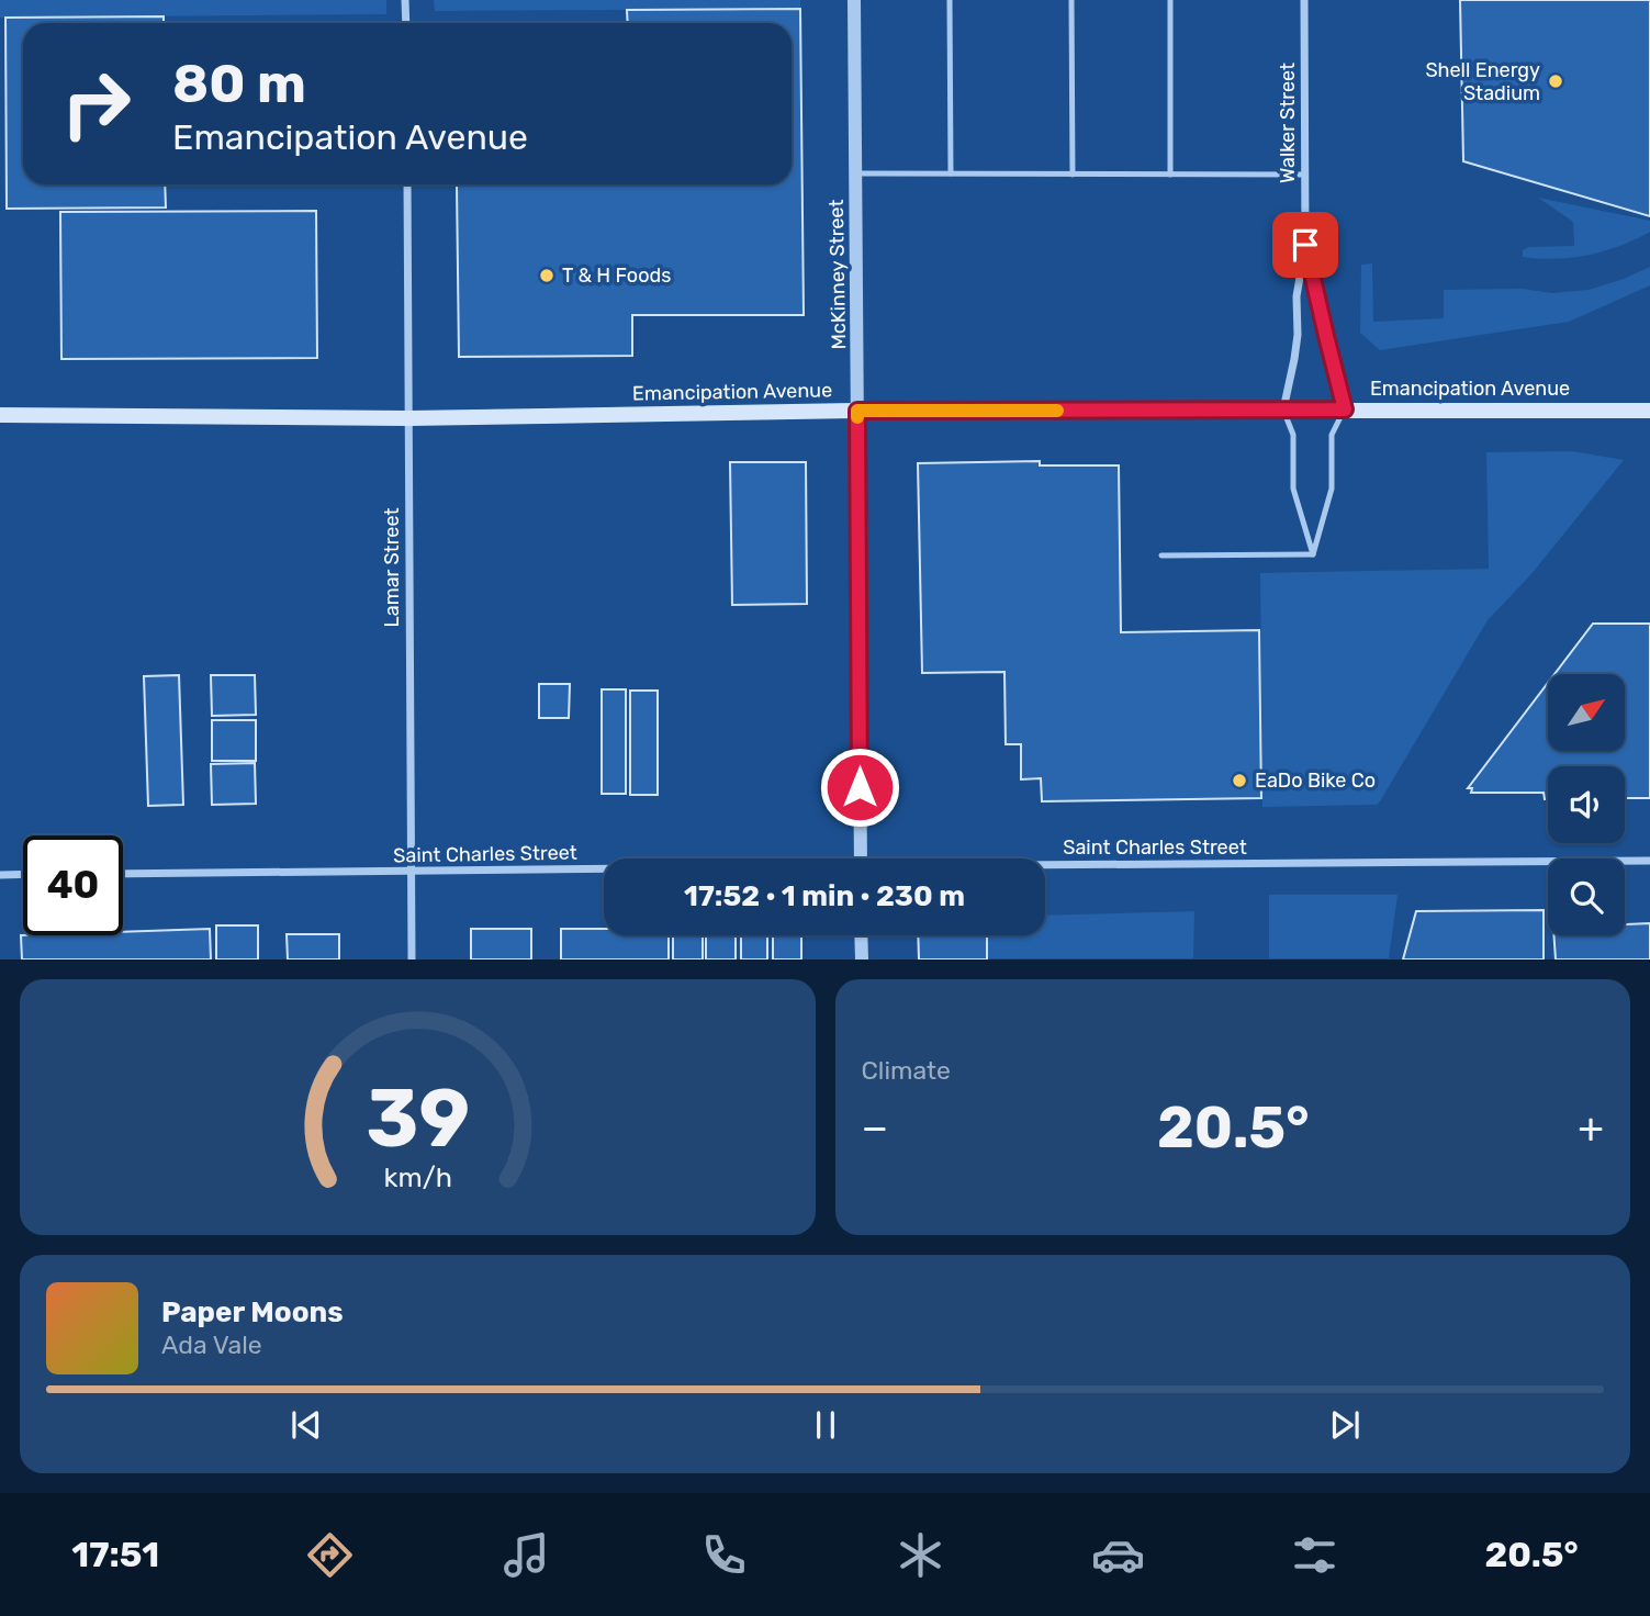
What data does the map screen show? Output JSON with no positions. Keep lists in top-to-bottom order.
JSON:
{
  "streets": {
    "main road": ["Emancipation Avenue"],
    "street": [
      "Walker Street",
      "McKinney Street",
      "Lamar Street",
      "Saint Charles Street"
    ]
  },
  "crossings": [
    ["Walker Street", "Emancipation Avenue"],
    ["McKinney Street", "Emancipation Avenue"],
    ["Emancipation Avenue", "Lamar Street"],
    ["Lamar Street", "Saint Charles Street"]
  ],
  "places": ["Shell Energy Stadium", "T & H Foods", "EaDo Bike Co"],
  "north": "top right",
  "page": {
    "turn": ["80 m", "Emancipation Avenue"],
    "limit": "40",
    "trip": "17:52 · 1 min · 230 m",
    "tile": "Climate",
    "heat": ["−", "20.5°", "+"],
    "song": ["Paper Moons", "Ada Vale"],
    "tabs": ["17:51", "20.5°"],
    "gauge": ["39", "km/h"]
  }
}
